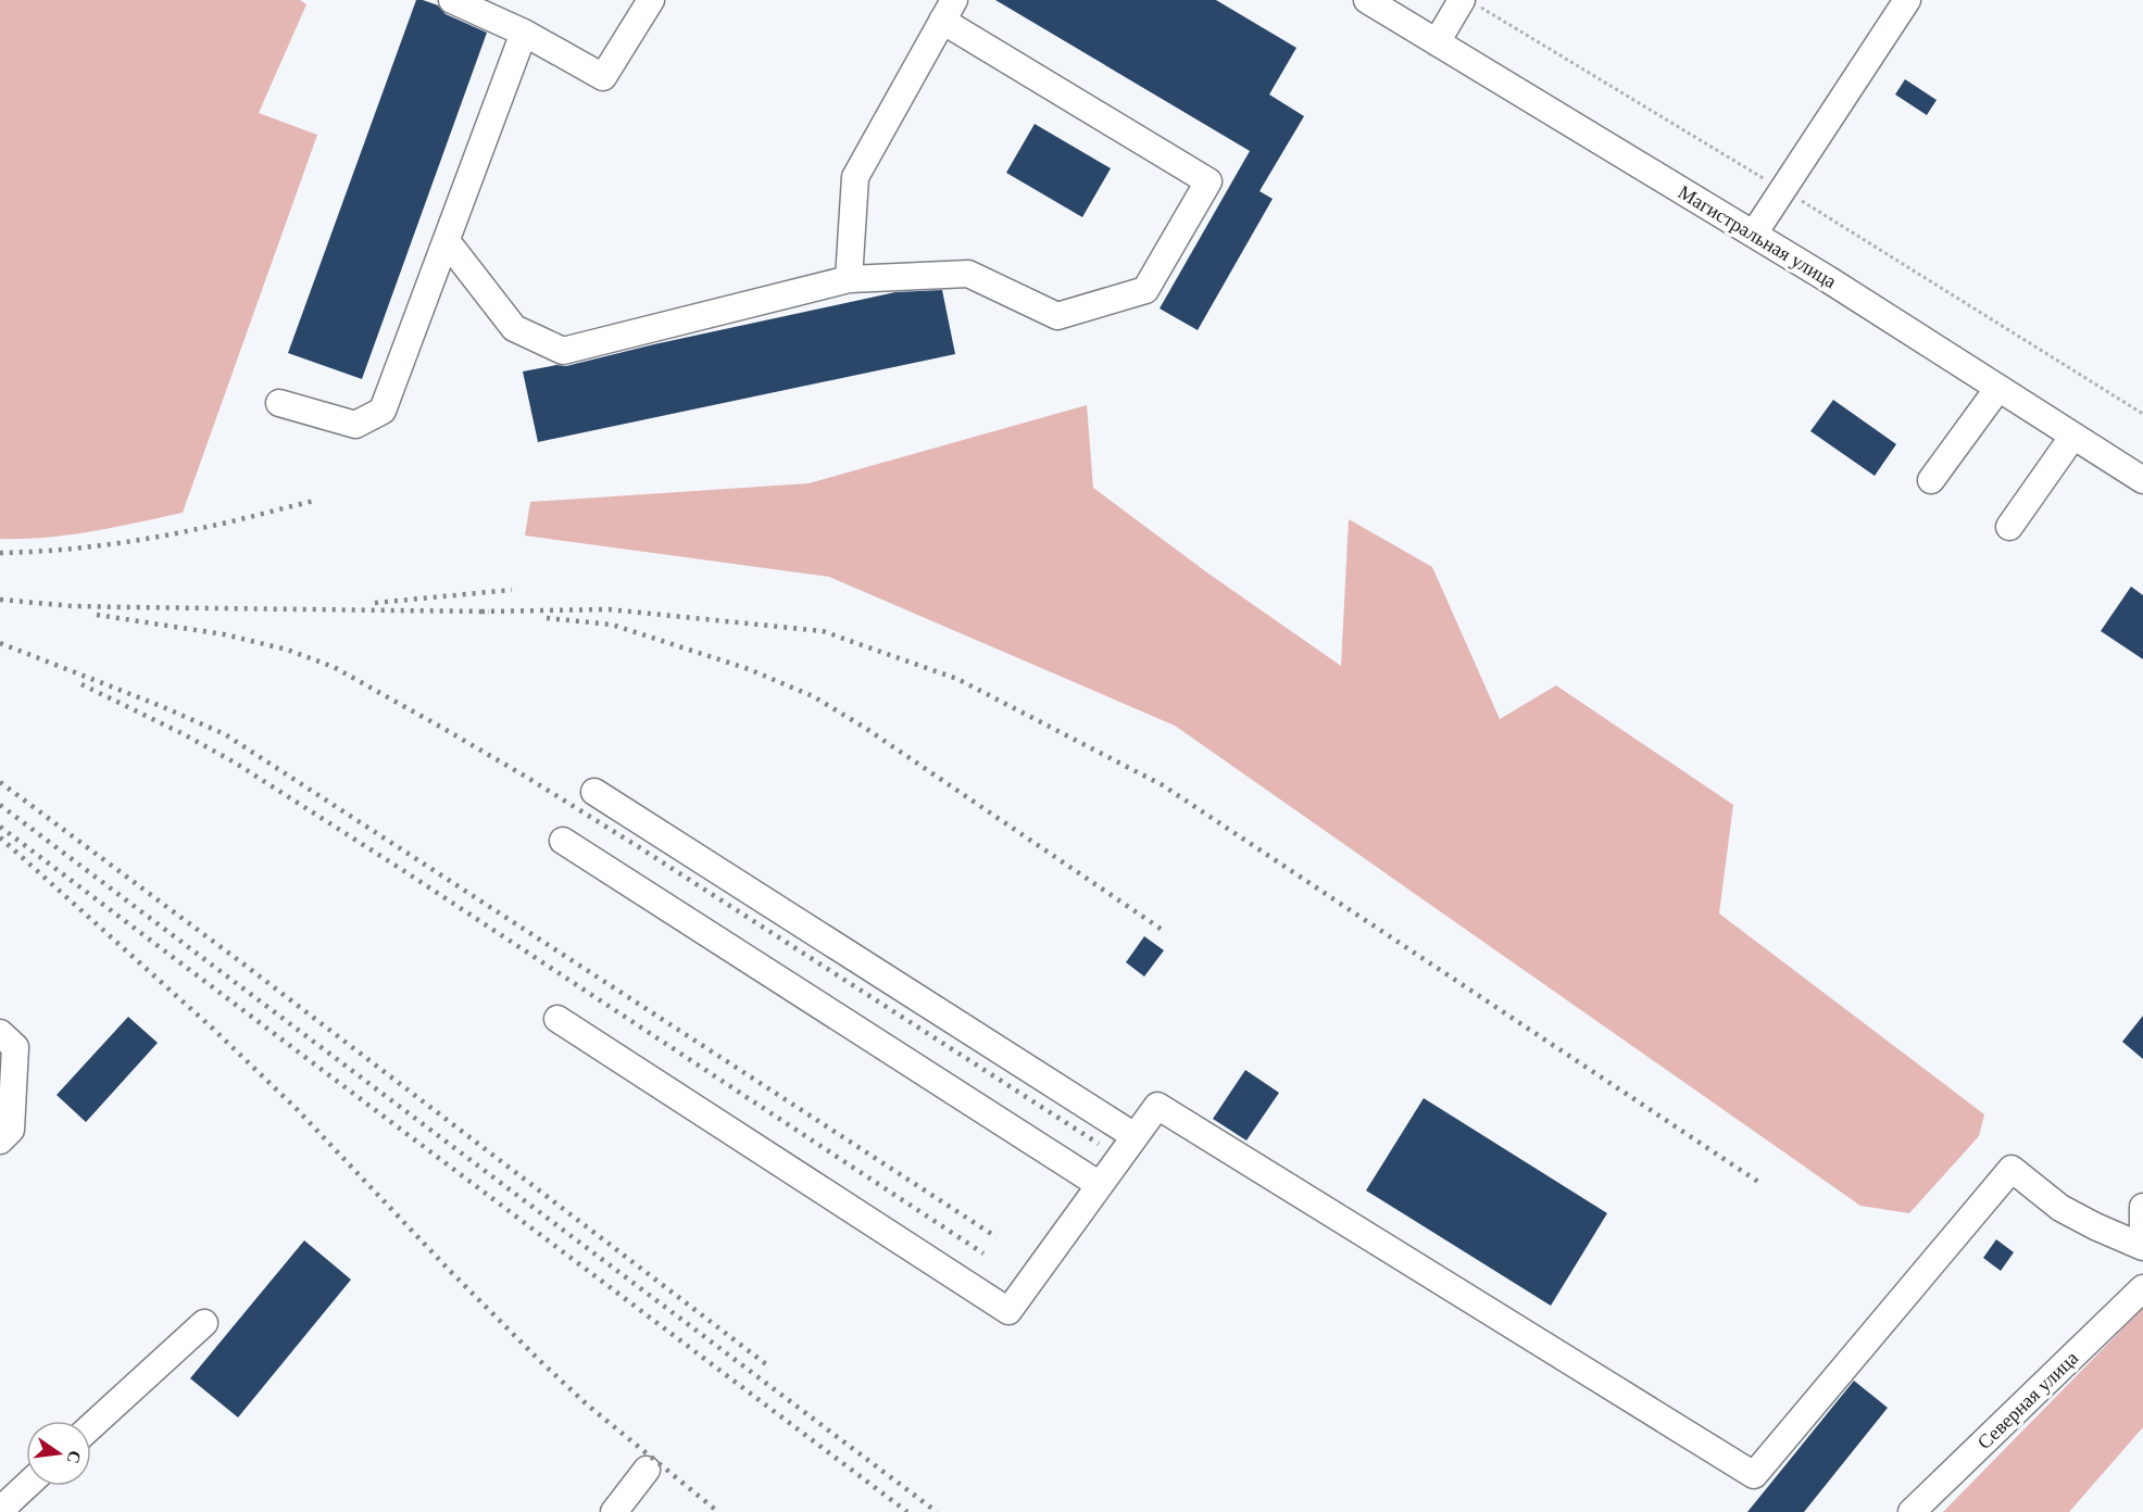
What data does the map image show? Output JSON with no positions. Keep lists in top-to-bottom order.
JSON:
{
  "streets": {
    "street": ["Магистральная улица", "Северная улица"]
  },
  "north": "right"
}
